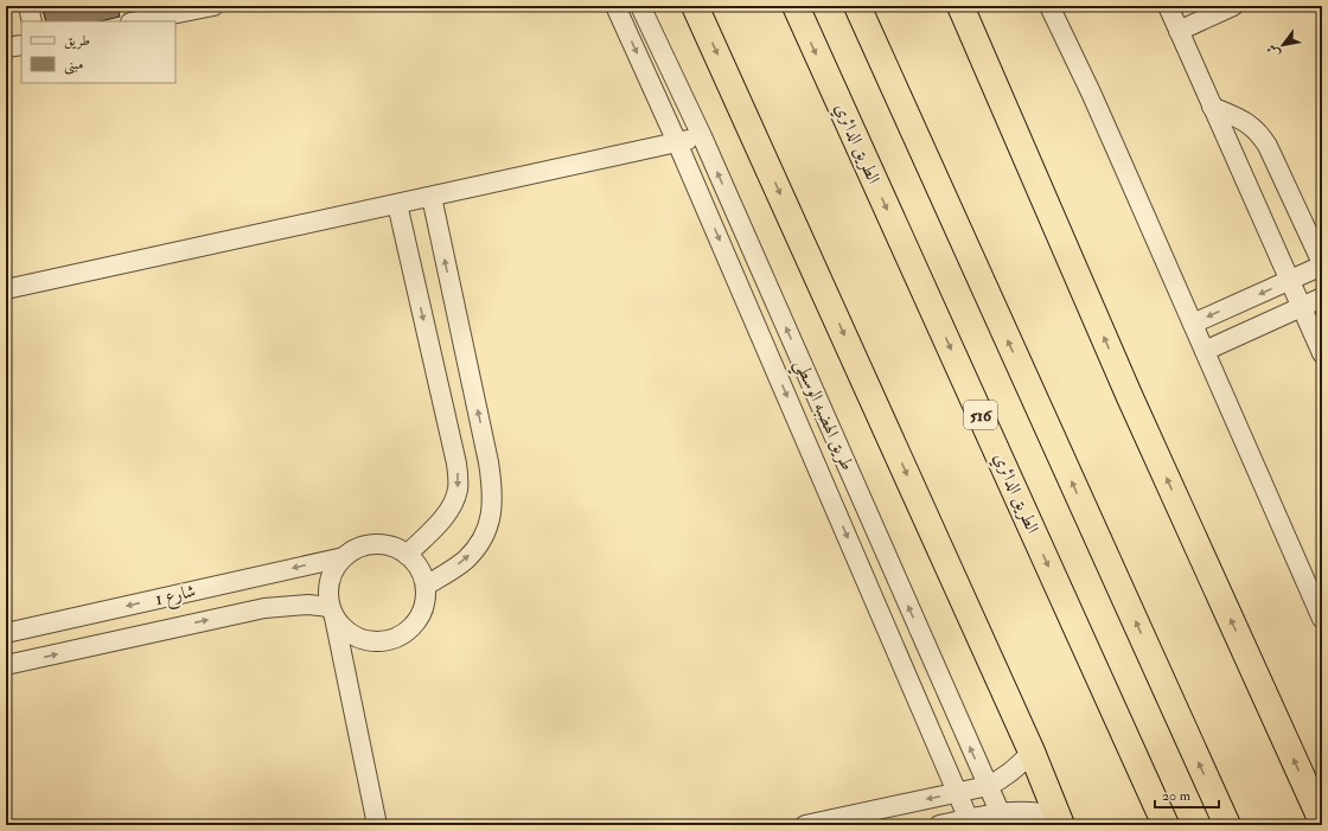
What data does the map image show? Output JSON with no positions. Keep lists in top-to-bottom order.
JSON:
{
  "streets": {
    "highway": ["الطريق الدائري", "516"],
    "street": ["طريق الهضبه الوسطي", "شارع 1"]
  },
  "legend": ["طريق", "مبنى"],
  "scale_bar": "20 m",
  "north": "bottom left"
}
